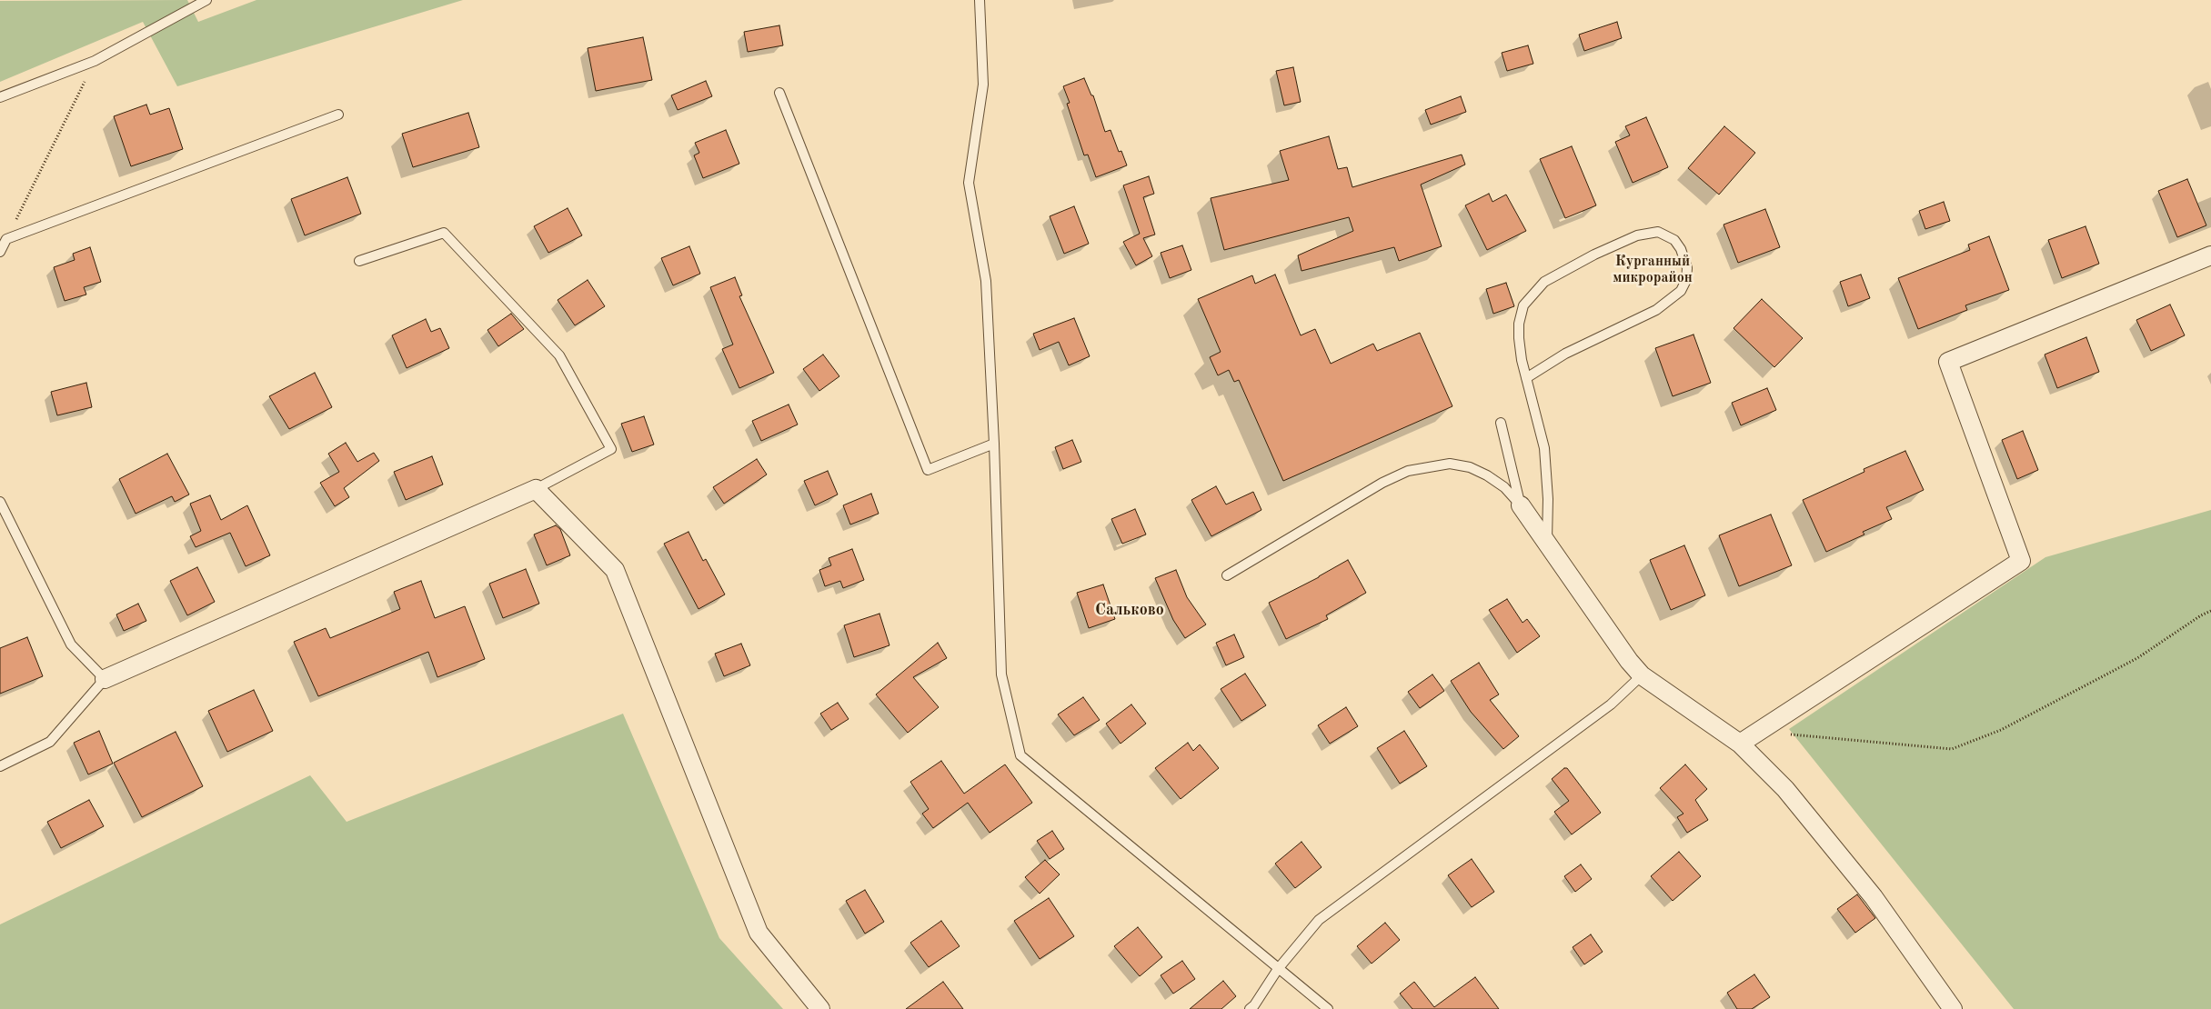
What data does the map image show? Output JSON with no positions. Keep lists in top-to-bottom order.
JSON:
{
  "districts": ["Курганный микрорайон", "Сальково"]
}
